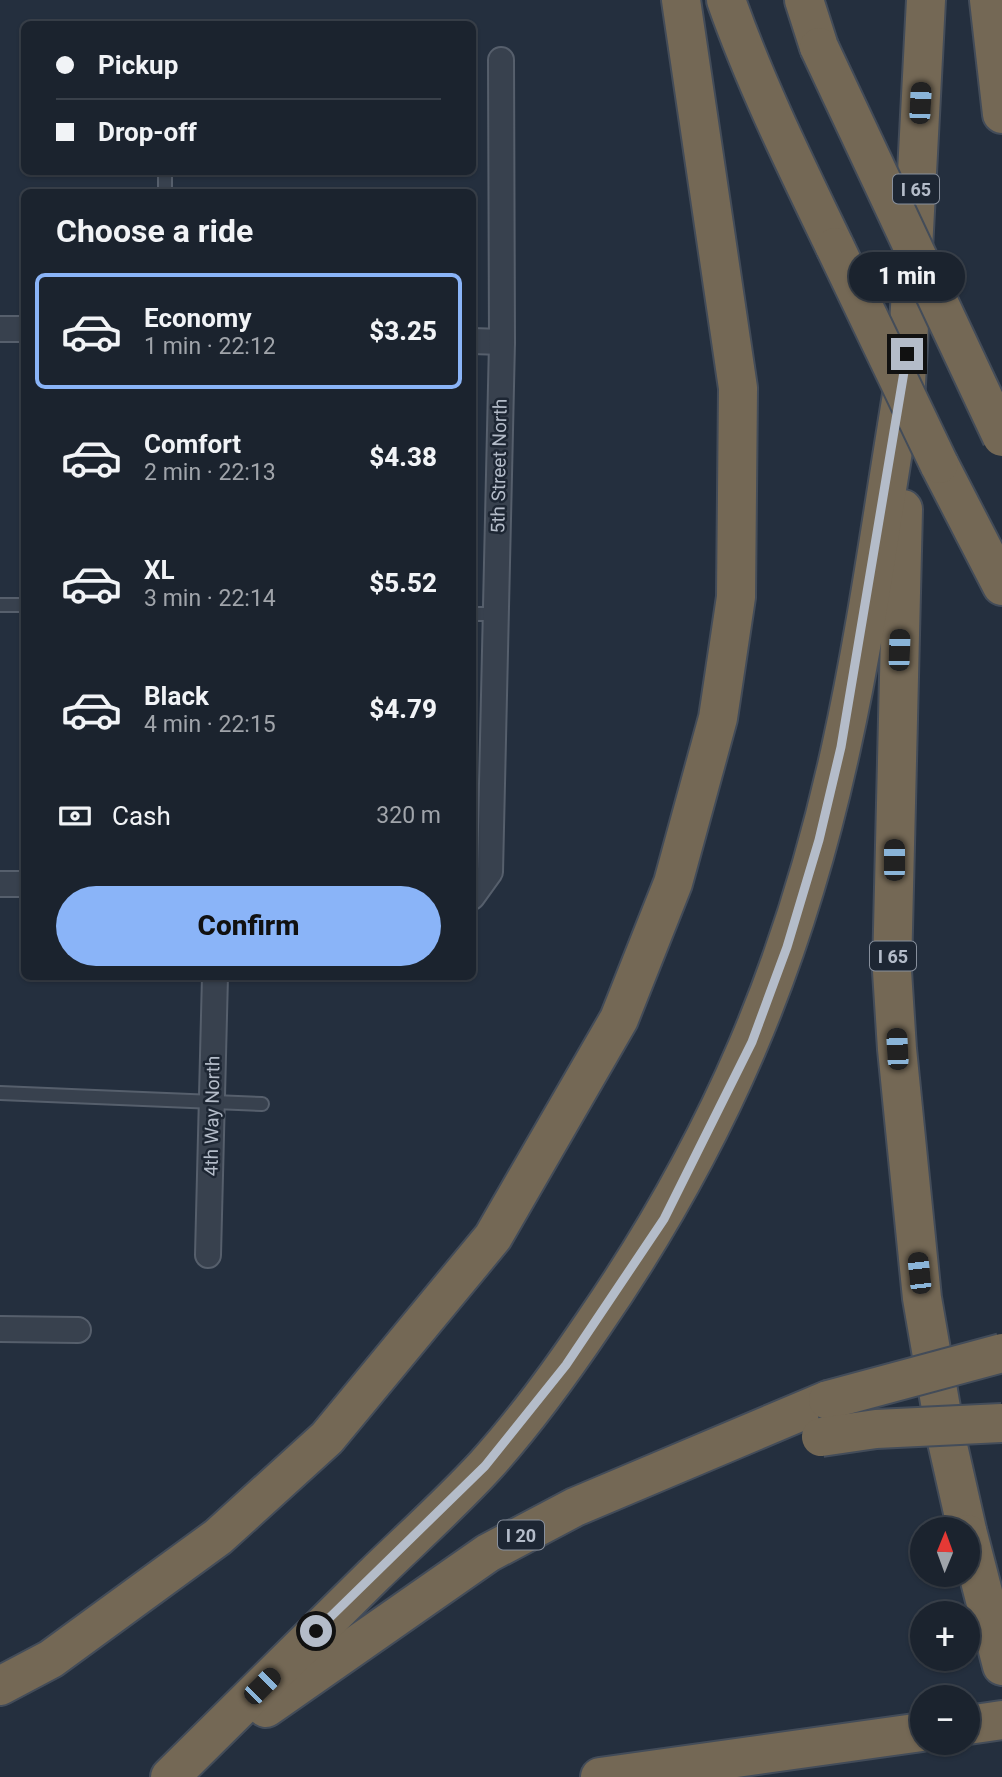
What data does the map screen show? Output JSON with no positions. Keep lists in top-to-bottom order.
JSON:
{
  "streets": {
    "highway": ["I 65", "I 20"],
    "street": ["5th Street North", "4th Way North"]
  },
  "north": "top",
  "page": {
    "banner": ["Pickup", "Drop-off"],
    "heading": "Choose a ride",
    "bubble": "1 min",
    "list": [
      {
        "name": "Economy",
        "note": "1 min · 22:12",
        "value": "$3.25"
      },
      {
        "name": "Comfort",
        "note": "2 min · 22:13",
        "value": "$4.38"
      },
      {
        "name": "XL",
        "note": "3 min · 22:14",
        "value": "$5.52"
      },
      {
        "name": "Black",
        "note": "4 min · 22:15",
        "value": "$4.79"
      }
    ],
    "pay": ["Cash", "320 m"],
    "buttons": "Confirm",
    "map_buttons": ["+", "−"]
  }
}
